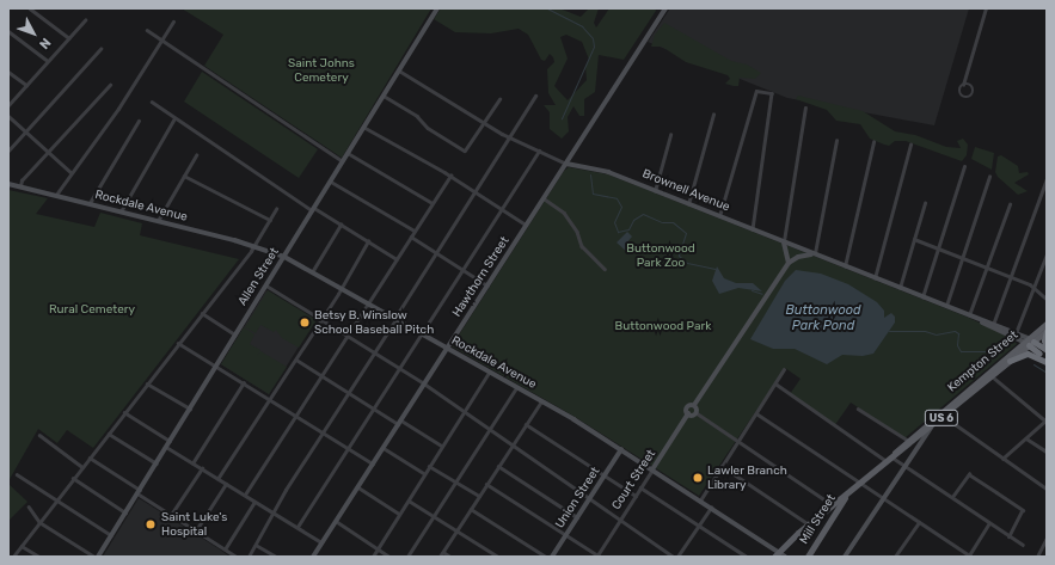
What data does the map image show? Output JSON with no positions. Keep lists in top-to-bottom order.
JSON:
{
  "streets": {
    "main road": [
      "Brownell Avenue",
      "Rockdale Avenue",
      "Allen Street",
      "Hawthorn Street",
      "Kempton Street",
      "US 6",
      "Court Street",
      "Union Street",
      "Mill Street"
    ]
  },
  "crossings": [
    ["Brownell Avenue", "Allen Street"],
    ["Brownell Avenue", "Hawthorn Street"],
    ["Brownell Avenue", "Kempton Street"],
    ["Rockdale Avenue", "Allen Street"],
    ["Rockdale Avenue", "Hawthorn Street"],
    ["Rockdale Avenue", "Kempton Street"],
    ["Rockdale Avenue", "Court Street"],
    ["Rockdale Avenue", "Union Street"],
    ["Kempton Street", "Mill Street"]
  ],
  "water": ["Buttonwood Park Pond"],
  "parks": [
    "Saint Johns Cemetery",
    "Buttonwood Park Zoo",
    "Rural Cemetery",
    "Buttonwood Park"
  ],
  "places": ["Betsy B. Winslow School Baseball Pitch", "Lawler Branch Library", "Saint Luke's Hospital"],
  "north": "bottom right"
}
